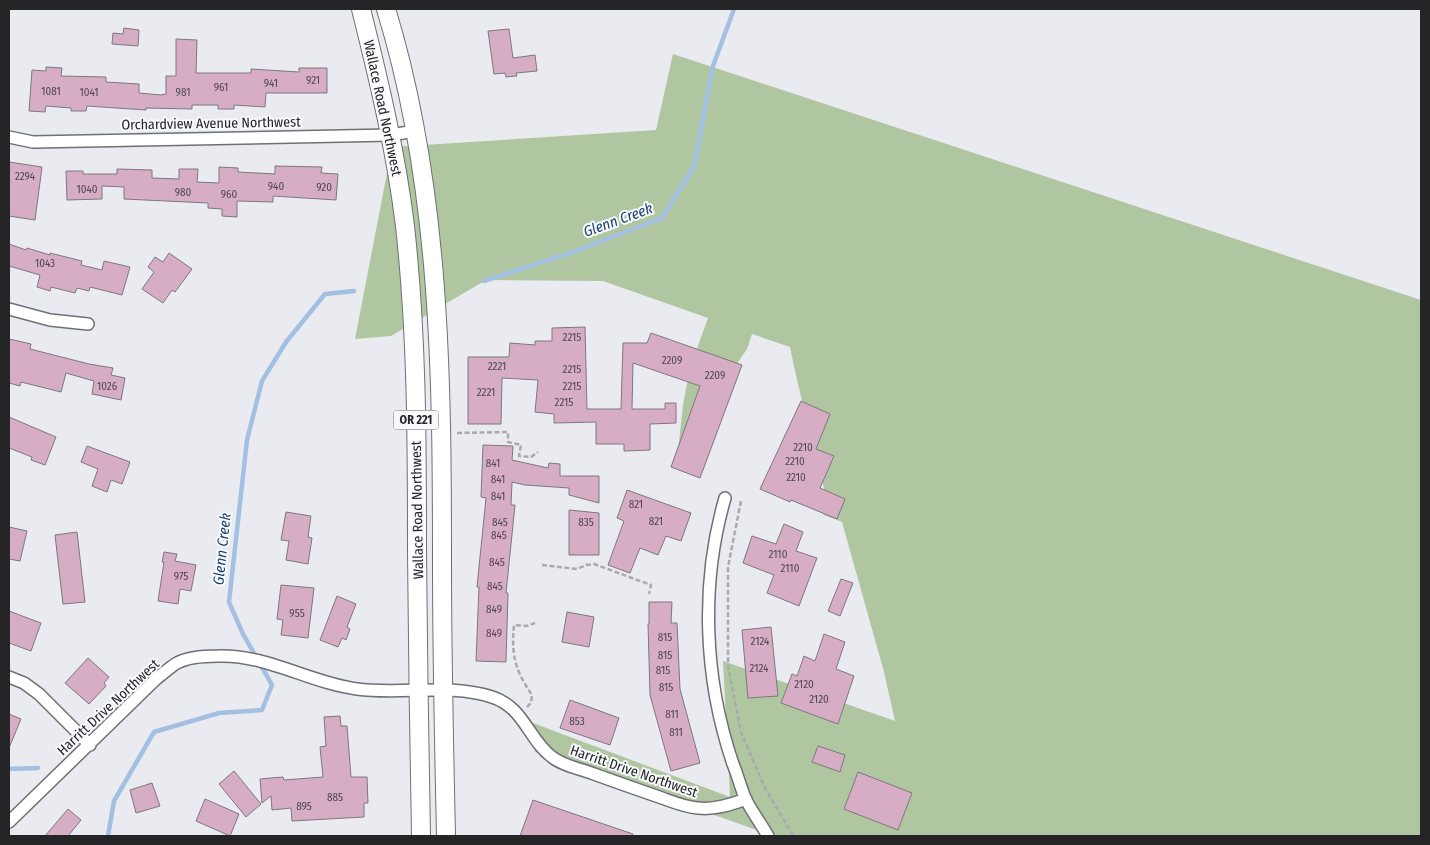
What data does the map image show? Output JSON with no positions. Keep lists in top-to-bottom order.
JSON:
{
  "streets": {
    "main road": ["Wallace Road Northwest", "OR 221"],
    "street": ["Orchardview Avenue Northwest", "Harritt Drive Northwest"]
  },
  "crossings": [
    ["Wallace Road Northwest", "Orchardview Avenue Northwest"],
    ["Wallace Road Northwest", "Harritt Drive Northwest"]
  ],
  "water": ["Glenn Creek"],
  "house_numbers": [
    "921",
    "941",
    "961",
    "1081",
    "1041",
    "981",
    "2294",
    "940",
    "920",
    "1040",
    "980",
    "960",
    "1043",
    "2215",
    "2209",
    "2221",
    "2215",
    "2209",
    "1026",
    "2215",
    "2221",
    "2215",
    "2210",
    "2210",
    "841",
    "2210",
    "841",
    "841",
    "821",
    "821",
    "845",
    "835",
    "845",
    "2110",
    "845",
    "2110",
    "975",
    "845",
    "849",
    "955",
    "849",
    "815",
    "2124",
    "815",
    "2124",
    "815",
    "2120",
    "815",
    "2120",
    "811",
    "853",
    "811",
    "885",
    "895"
  ]
}
